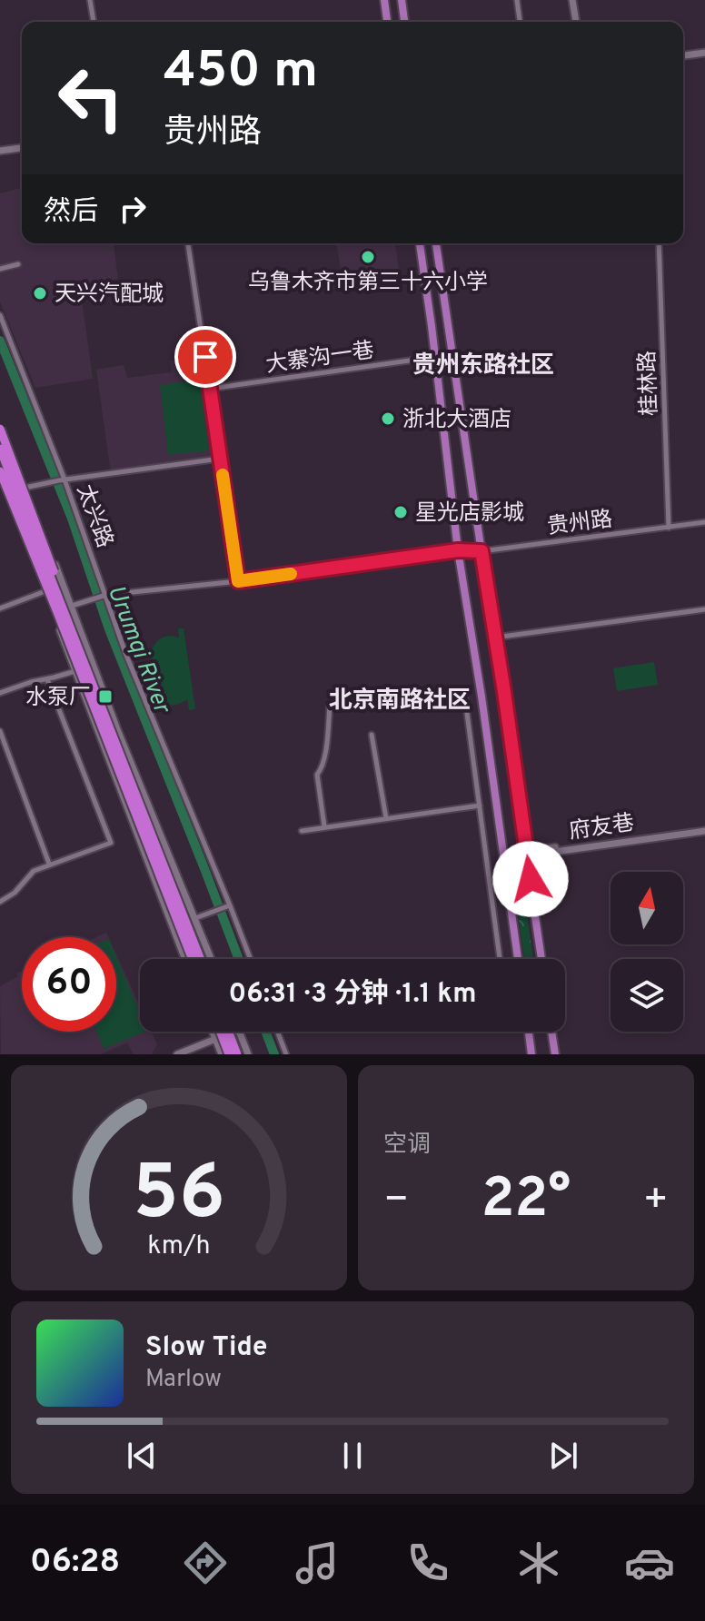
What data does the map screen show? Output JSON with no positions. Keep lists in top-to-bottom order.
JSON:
{
  "streets": {
    "main road": ["府友巷"],
    "street": [
      "大寨沟一巷",
      "桂林路",
      "太兴路",
      "贵州路"
    ]
  },
  "crossings": [
    ["桂林路", "贵州路"],
    ["太兴路", "贵州路"]
  ],
  "districts": ["贵州东路社区", "北京南路社区"],
  "water": ["Urumqi River"],
  "places": {
    "other": [
      "乌鲁木齐市第三十六小学",
      "天兴汽配城",
      "浙北大酒店",
      "星光店影城"
    ],
    "transit": ["水泵厂"]
  },
  "north": "top",
  "page": {
    "turn": ["450 m", "贵州路"],
    "then": "然后",
    "limit": "60",
    "trip": "06:31 · 3 分钟 · 1.1 km",
    "tile": "空调",
    "heat": ["−", "22°", "+"],
    "song": ["Slow Tide", "Marlow"],
    "tabs": "06:28",
    "gauge": ["56", "km/h"]
  }
}
